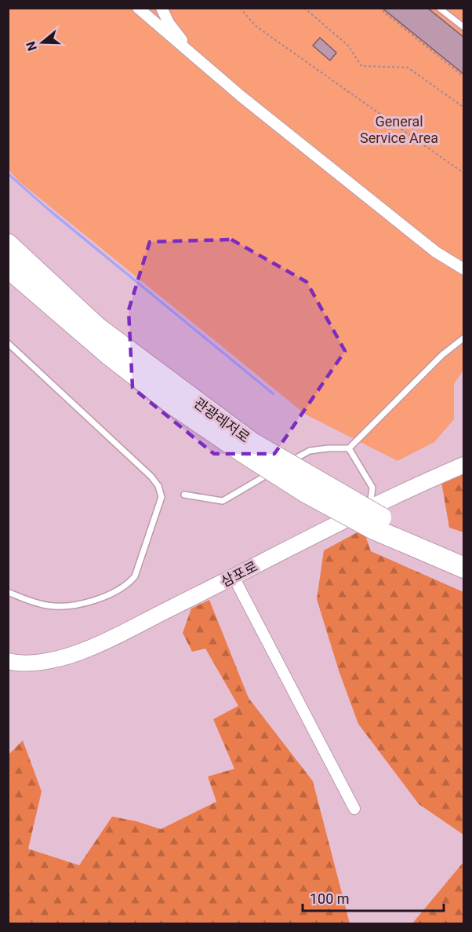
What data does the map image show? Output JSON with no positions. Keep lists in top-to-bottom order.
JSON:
{
  "streets": {
    "highway": ["관광레저로"],
    "street": ["삼포로"]
  },
  "crossings": [
    ["관광레저로", "삼포로"]
  ],
  "parks": ["General Service Area"],
  "scale_bar": "100 m",
  "north": "left"
}
